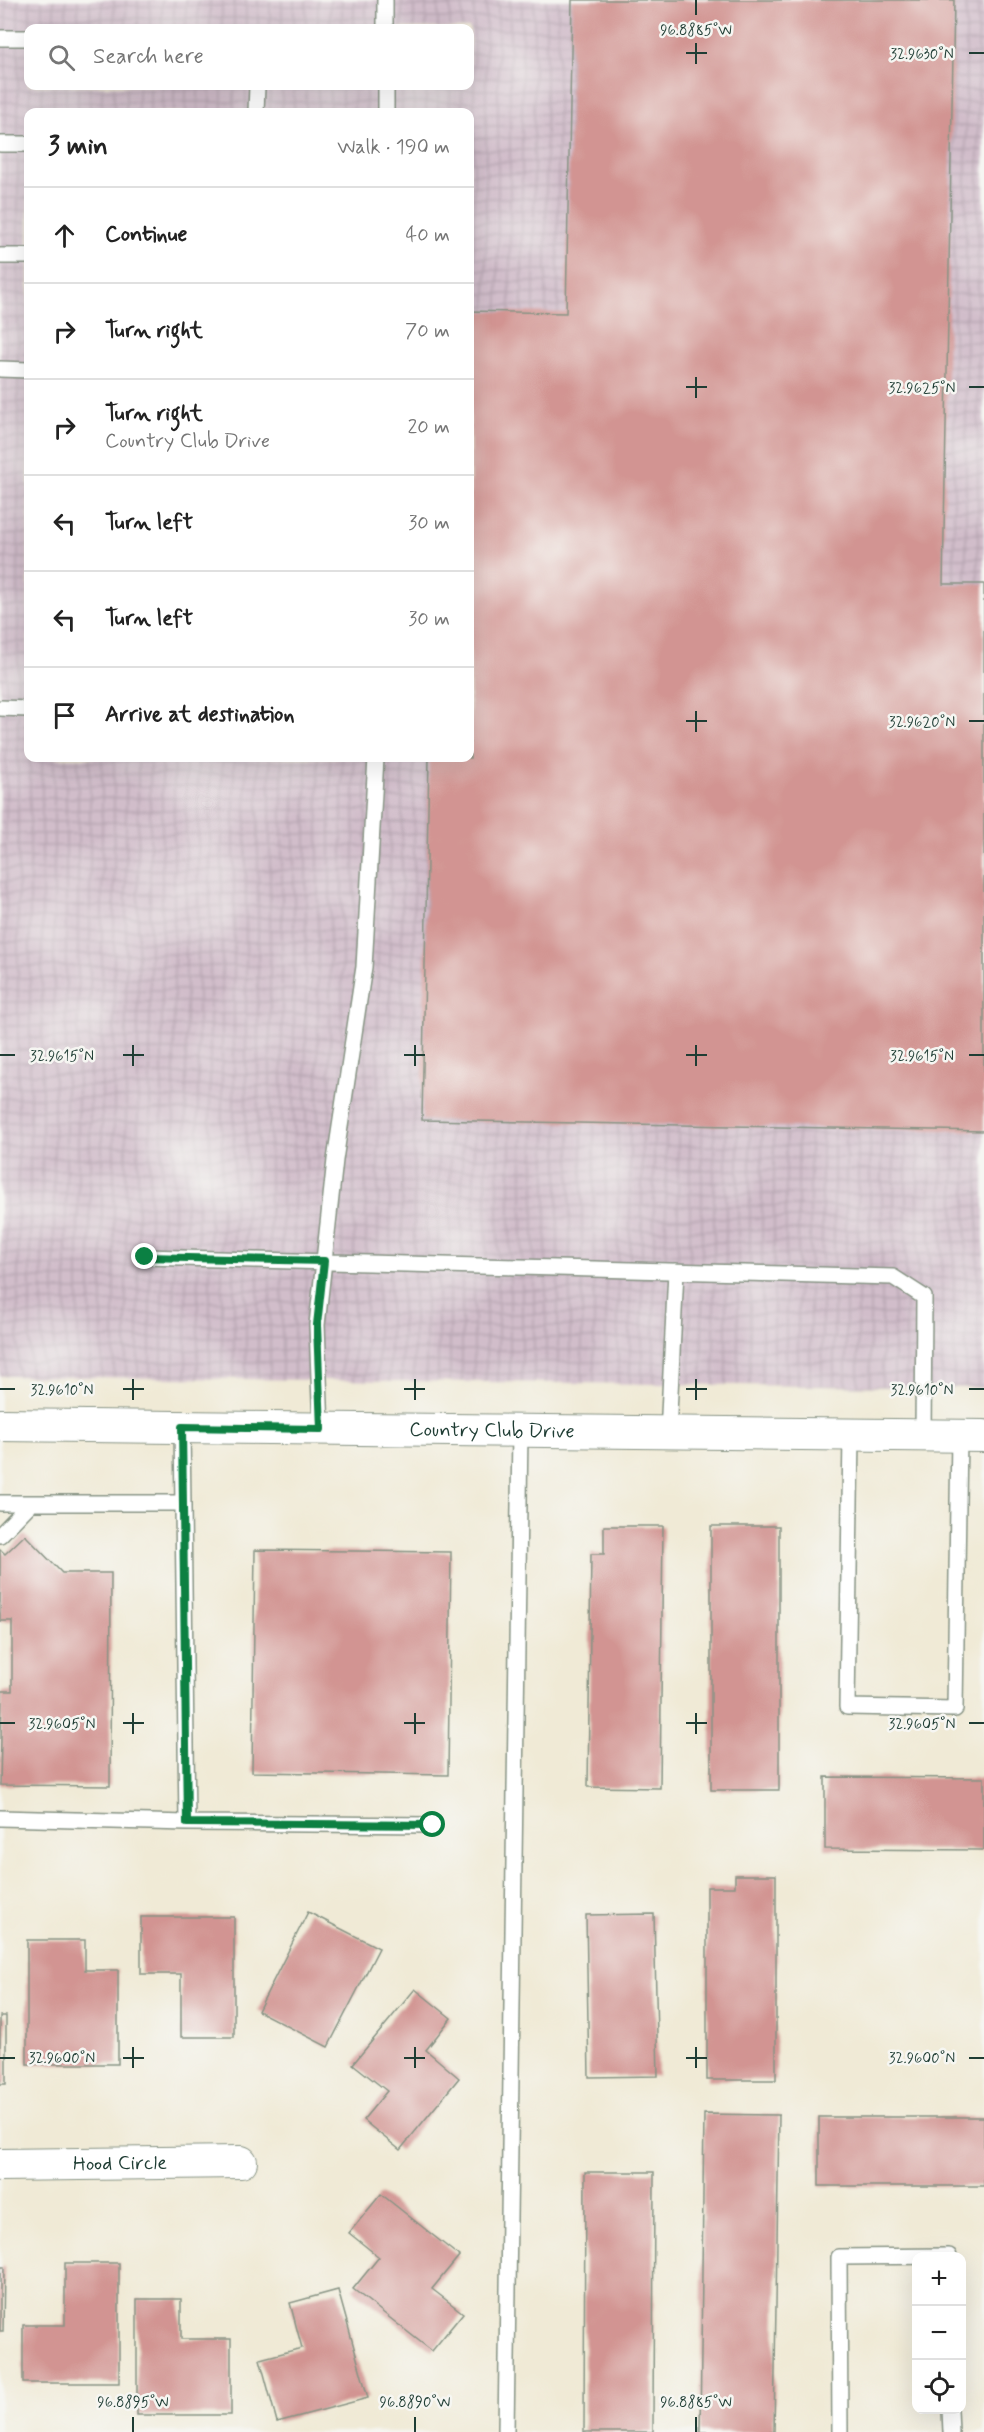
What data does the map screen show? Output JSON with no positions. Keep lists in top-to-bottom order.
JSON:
{
  "streets": {
    "street": ["Country Club Drive", "Hood Circle"]
  },
  "page": {
    "search": "Search here",
    "heading": ["3 min", "Walk · 190 m"],
    "list": [
      ["Continue", "40 m"],
      ["Turn right", "70 m"],
      ["Turn right", "Country Club Drive", "20 m"],
      ["Turn left", "30 m"],
      ["Turn left", "30 m"],
      "Arrive at destination"
    ],
    "map_buttons": ["+", "−"]
  },
  "coordinates": [
    "96.8885°W",
    "32.9630°N",
    "32.9625°N",
    "32.9620°N",
    "32.9615°N",
    "32.9610°N",
    "32.9605°N",
    "32.9600°N",
    "96.8895°W",
    "96.8890°W"
  ]
}
